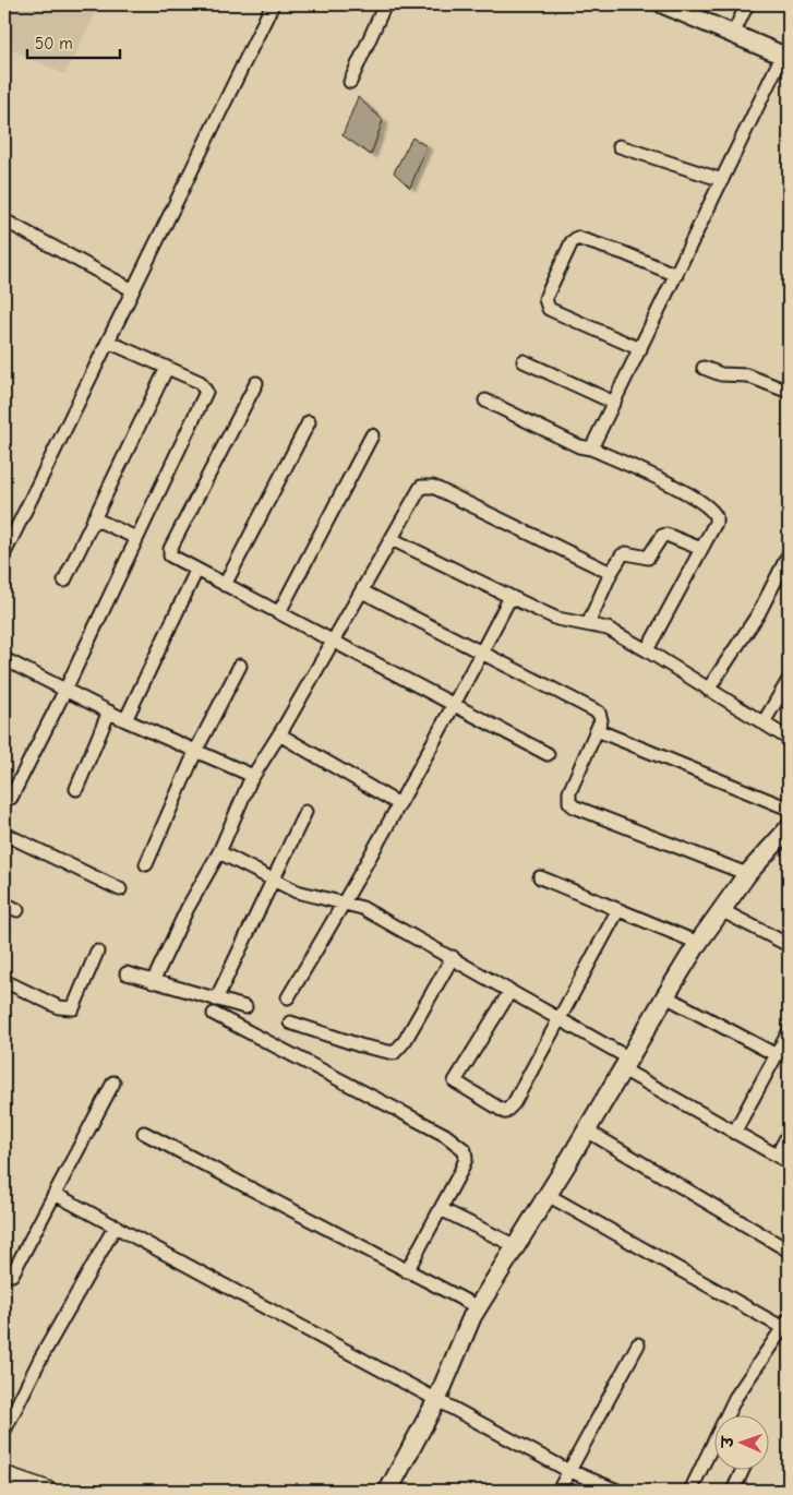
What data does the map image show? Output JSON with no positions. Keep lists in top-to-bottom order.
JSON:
{
  "scale_bar": "50 m",
  "north": "left"
}
